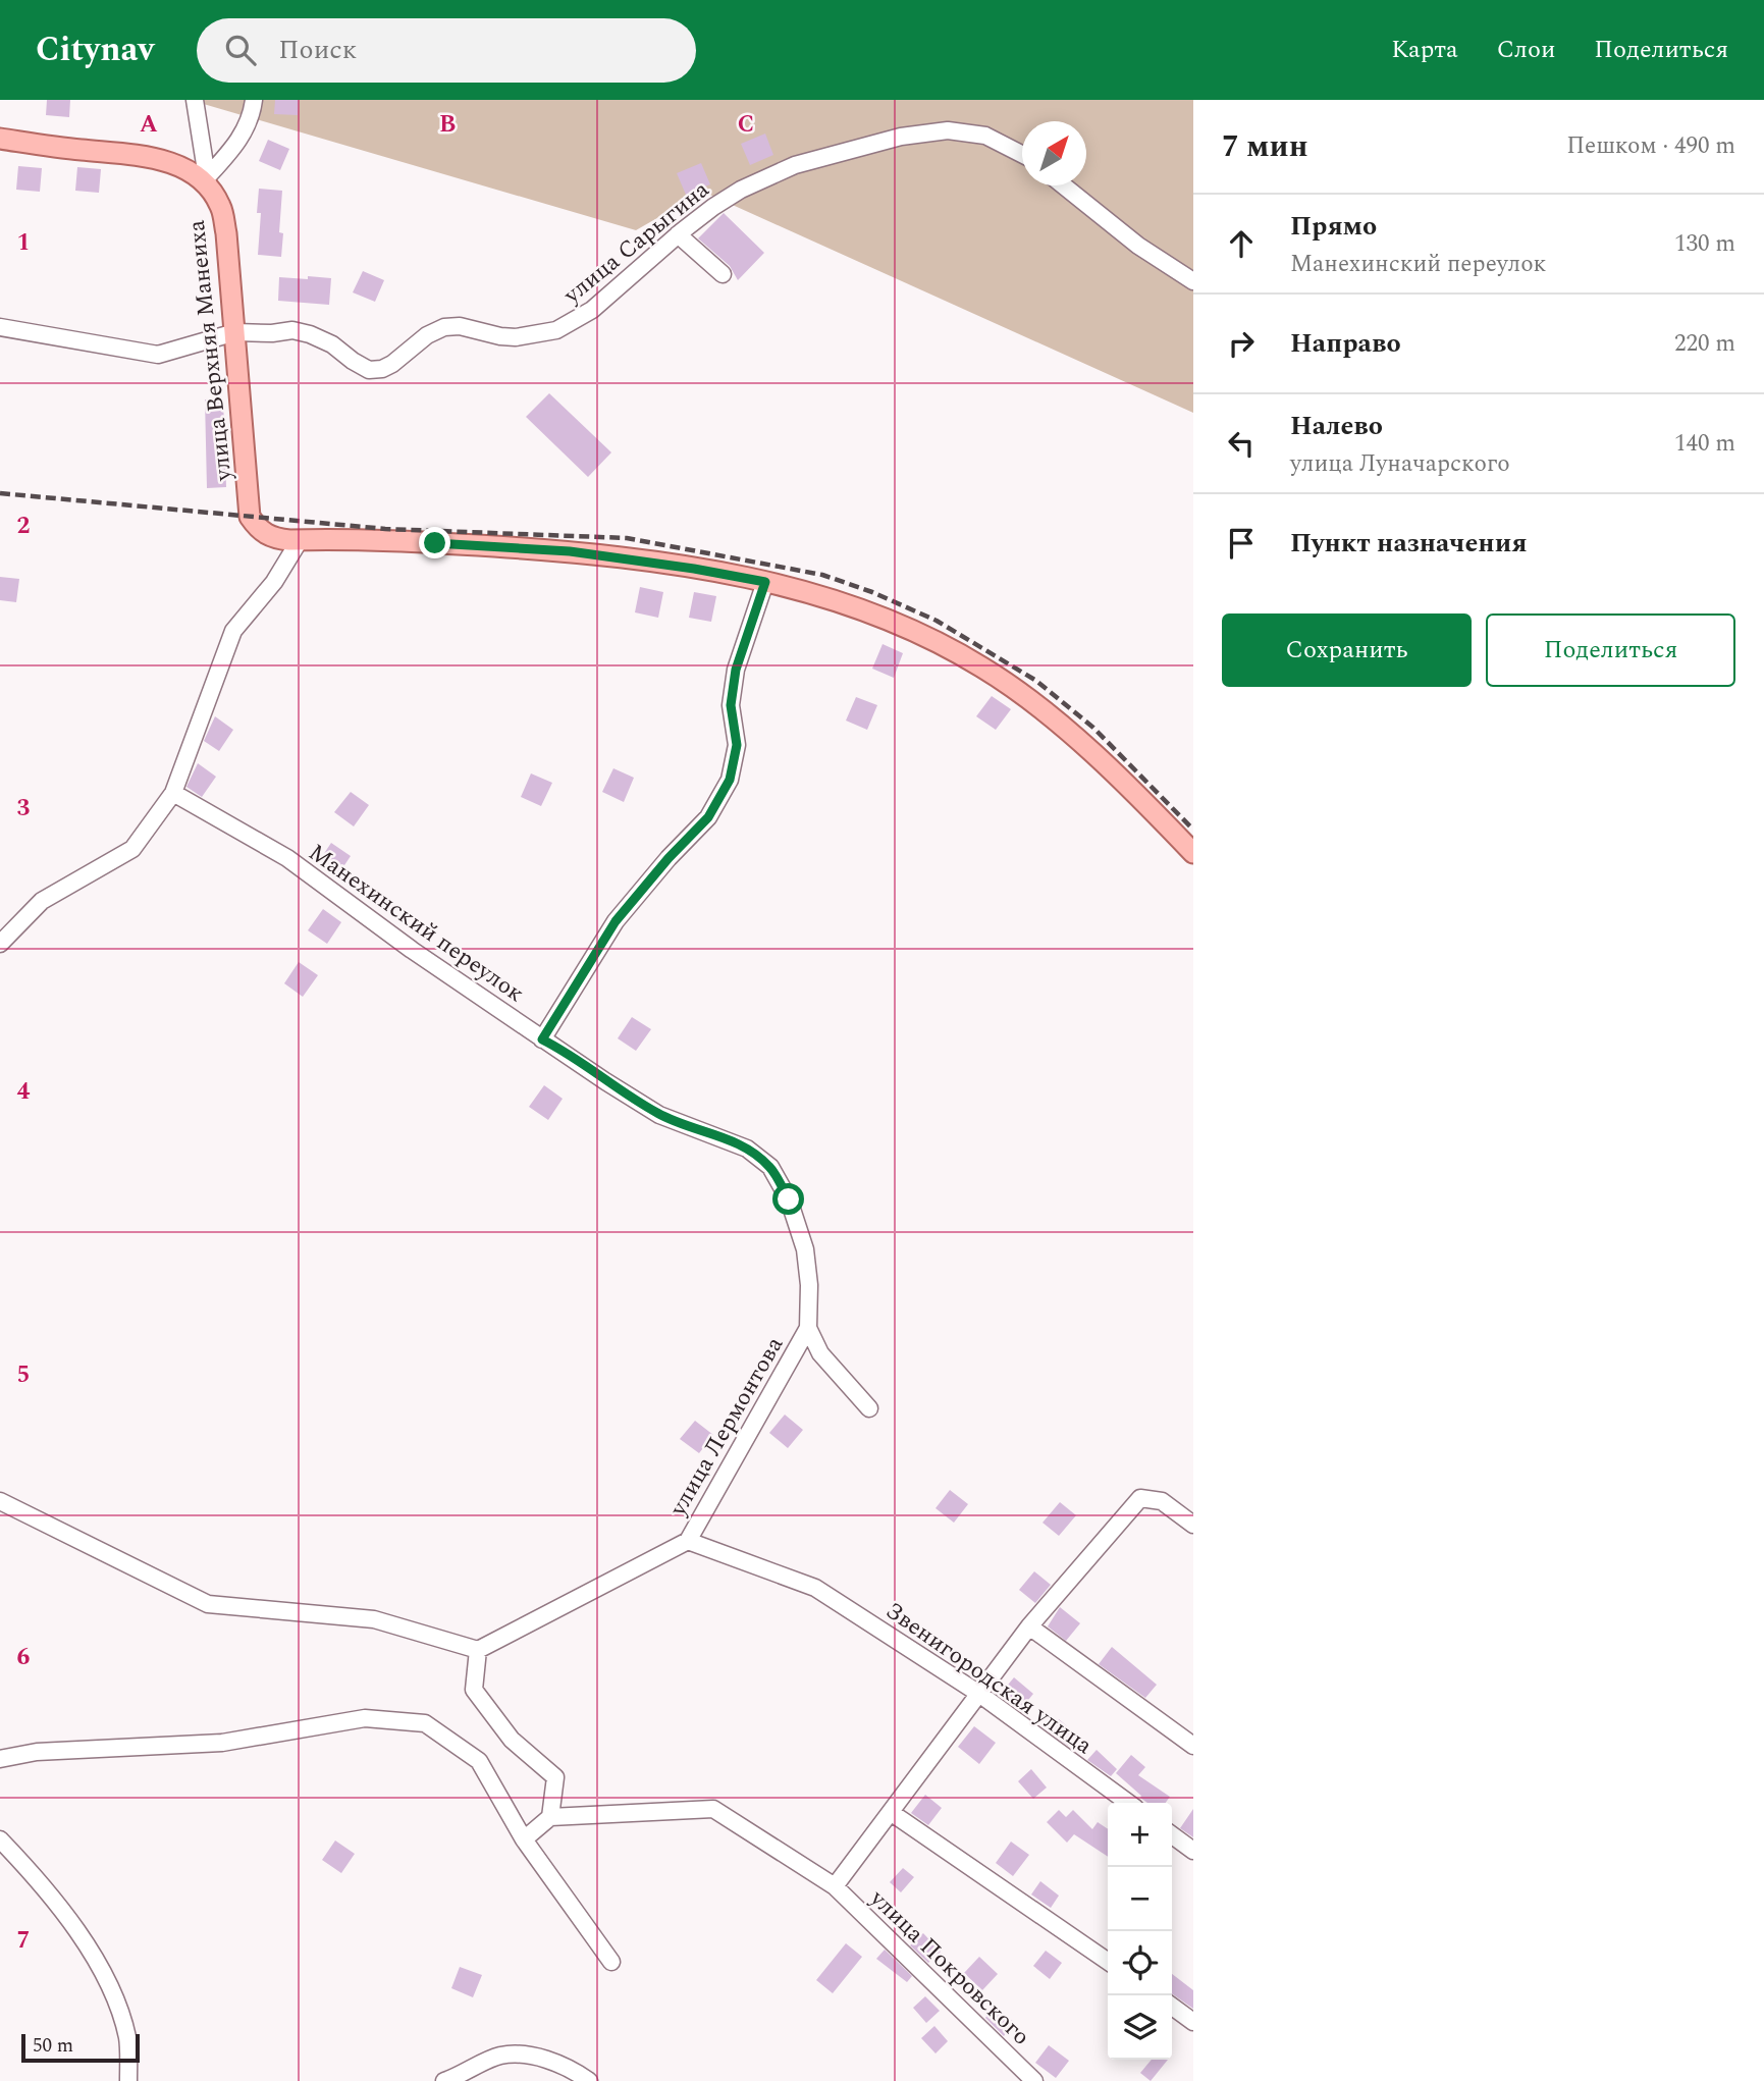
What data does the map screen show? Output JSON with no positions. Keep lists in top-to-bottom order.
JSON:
{
  "streets": {
    "main road": ["улица Верхняя Манеиха"],
    "street": [
      "улица Сарыгина",
      "Манехинский переулок",
      "улица Лермонтова",
      "Звенигородская улица",
      "улица Покровского"
    ]
  },
  "crossings": [
    ["улица Сарыгина", "улица Верхняя Манеиха"],
    ["Манехинский переулок", "улица Лермонтова"],
    ["улица Лермонтова", "Звенигородская улица"]
  ],
  "scale_bar": "50 m",
  "north": "top right",
  "page": {
    "header": "Citynav",
    "search": "Поиск",
    "nav": ["Карта", "Слои", "Поделиться"],
    "heading": ["7 мин", "Пешком · 490 m"],
    "list": [
      ["Прямо", "Манехинский переулок", "130 m"],
      ["Направо", "220 m"],
      ["Налево", "улица Луначарского", "140 m"],
      "Пункт назначения"
    ],
    "buttons": ["Сохранить", "Поделиться"],
    "map_buttons": ["+", "−"],
    "scale": "50 m"
  },
  "grid": {
    "columns": ["A", "B", "C"],
    "rows": [
      "1",
      "2",
      "3",
      "4",
      "5",
      "6",
      "7"
    ]
  }
}
